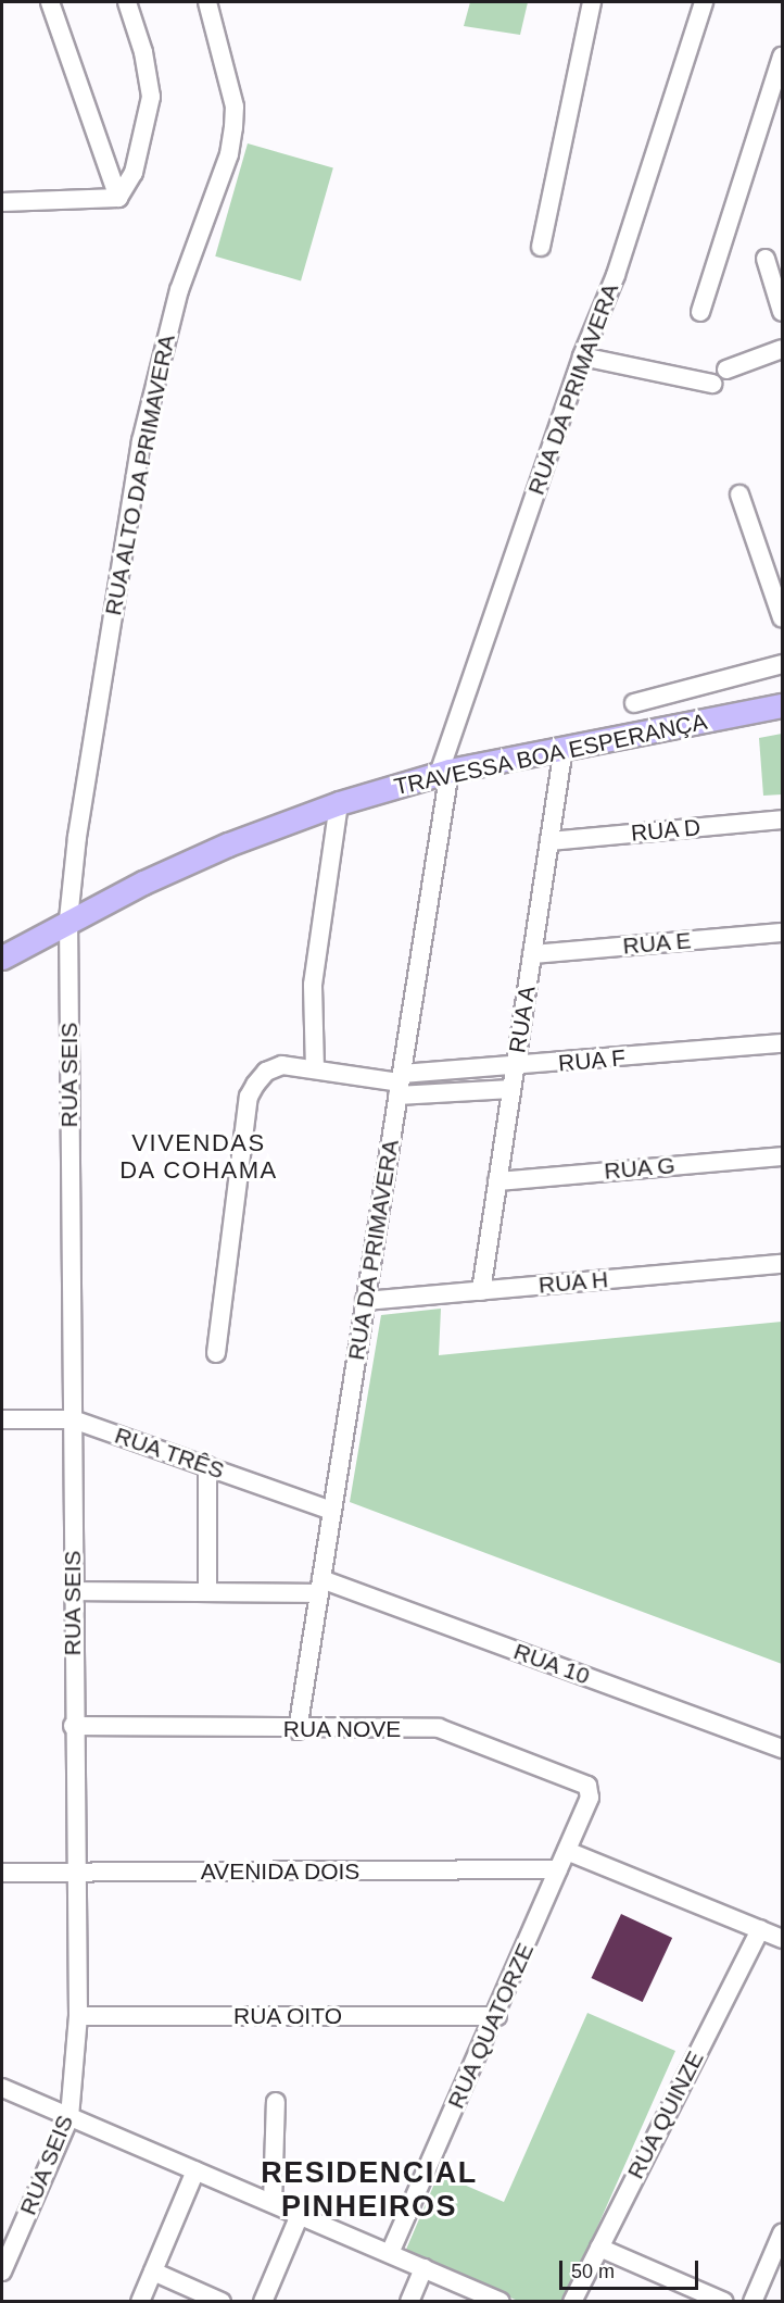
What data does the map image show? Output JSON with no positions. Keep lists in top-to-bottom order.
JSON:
{
  "streets": {
    "main road": ["TRAVESSA BOA ESPERANÇA"],
    "street": [
      "RUA DA PRIMAVERA",
      "RUA ALTO DA PRIMAVERA",
      "RUA D",
      "RUA E",
      "RUA A",
      "RUA F",
      "RUA SEIS",
      "RUA G",
      "RUA H",
      "RUA TRÊS",
      "RUA 10",
      "RUA NOVE",
      "AVENIDA DOIS",
      "RUA OITO",
      "RUA QUATORZE",
      "RUA QUINZE"
    ]
  },
  "crossings": [
    ["RUA DA PRIMAVERA", "TRAVESSA BOA ESPERANÇA"],
    ["RUA DA PRIMAVERA", "RUA F"],
    ["RUA DA PRIMAVERA", "RUA H"],
    ["RUA DA PRIMAVERA", "RUA TRÊS"],
    ["RUA DA PRIMAVERA", "RUA 10"],
    ["RUA DA PRIMAVERA", "RUA NOVE"],
    ["RUA ALTO DA PRIMAVERA", "TRAVESSA BOA ESPERANÇA"],
    ["RUA ALTO DA PRIMAVERA", "RUA SEIS"],
    ["TRAVESSA BOA ESPERANÇA", "RUA A"],
    ["TRAVESSA BOA ESPERANÇA", "RUA SEIS"],
    ["RUA D", "RUA A"],
    ["RUA E", "RUA A"],
    ["RUA A", "RUA F"],
    ["RUA A", "RUA G"],
    ["RUA A", "RUA H"],
    ["RUA SEIS", "RUA TRÊS"],
    ["RUA SEIS", "RUA 10"],
    ["RUA SEIS", "RUA NOVE"],
    ["RUA SEIS", "AVENIDA DOIS"],
    ["RUA SEIS", "RUA OITO"],
    ["RUA NOVE", "RUA QUATORZE"],
    ["AVENIDA DOIS", "RUA QUATORZE"],
    ["RUA OITO", "RUA QUATORZE"]
  ],
  "districts": ["VIVENDAS DA COHAMA", "RESIDENCIAL PINHEIROS"],
  "scale_bar": "50 m"
}
